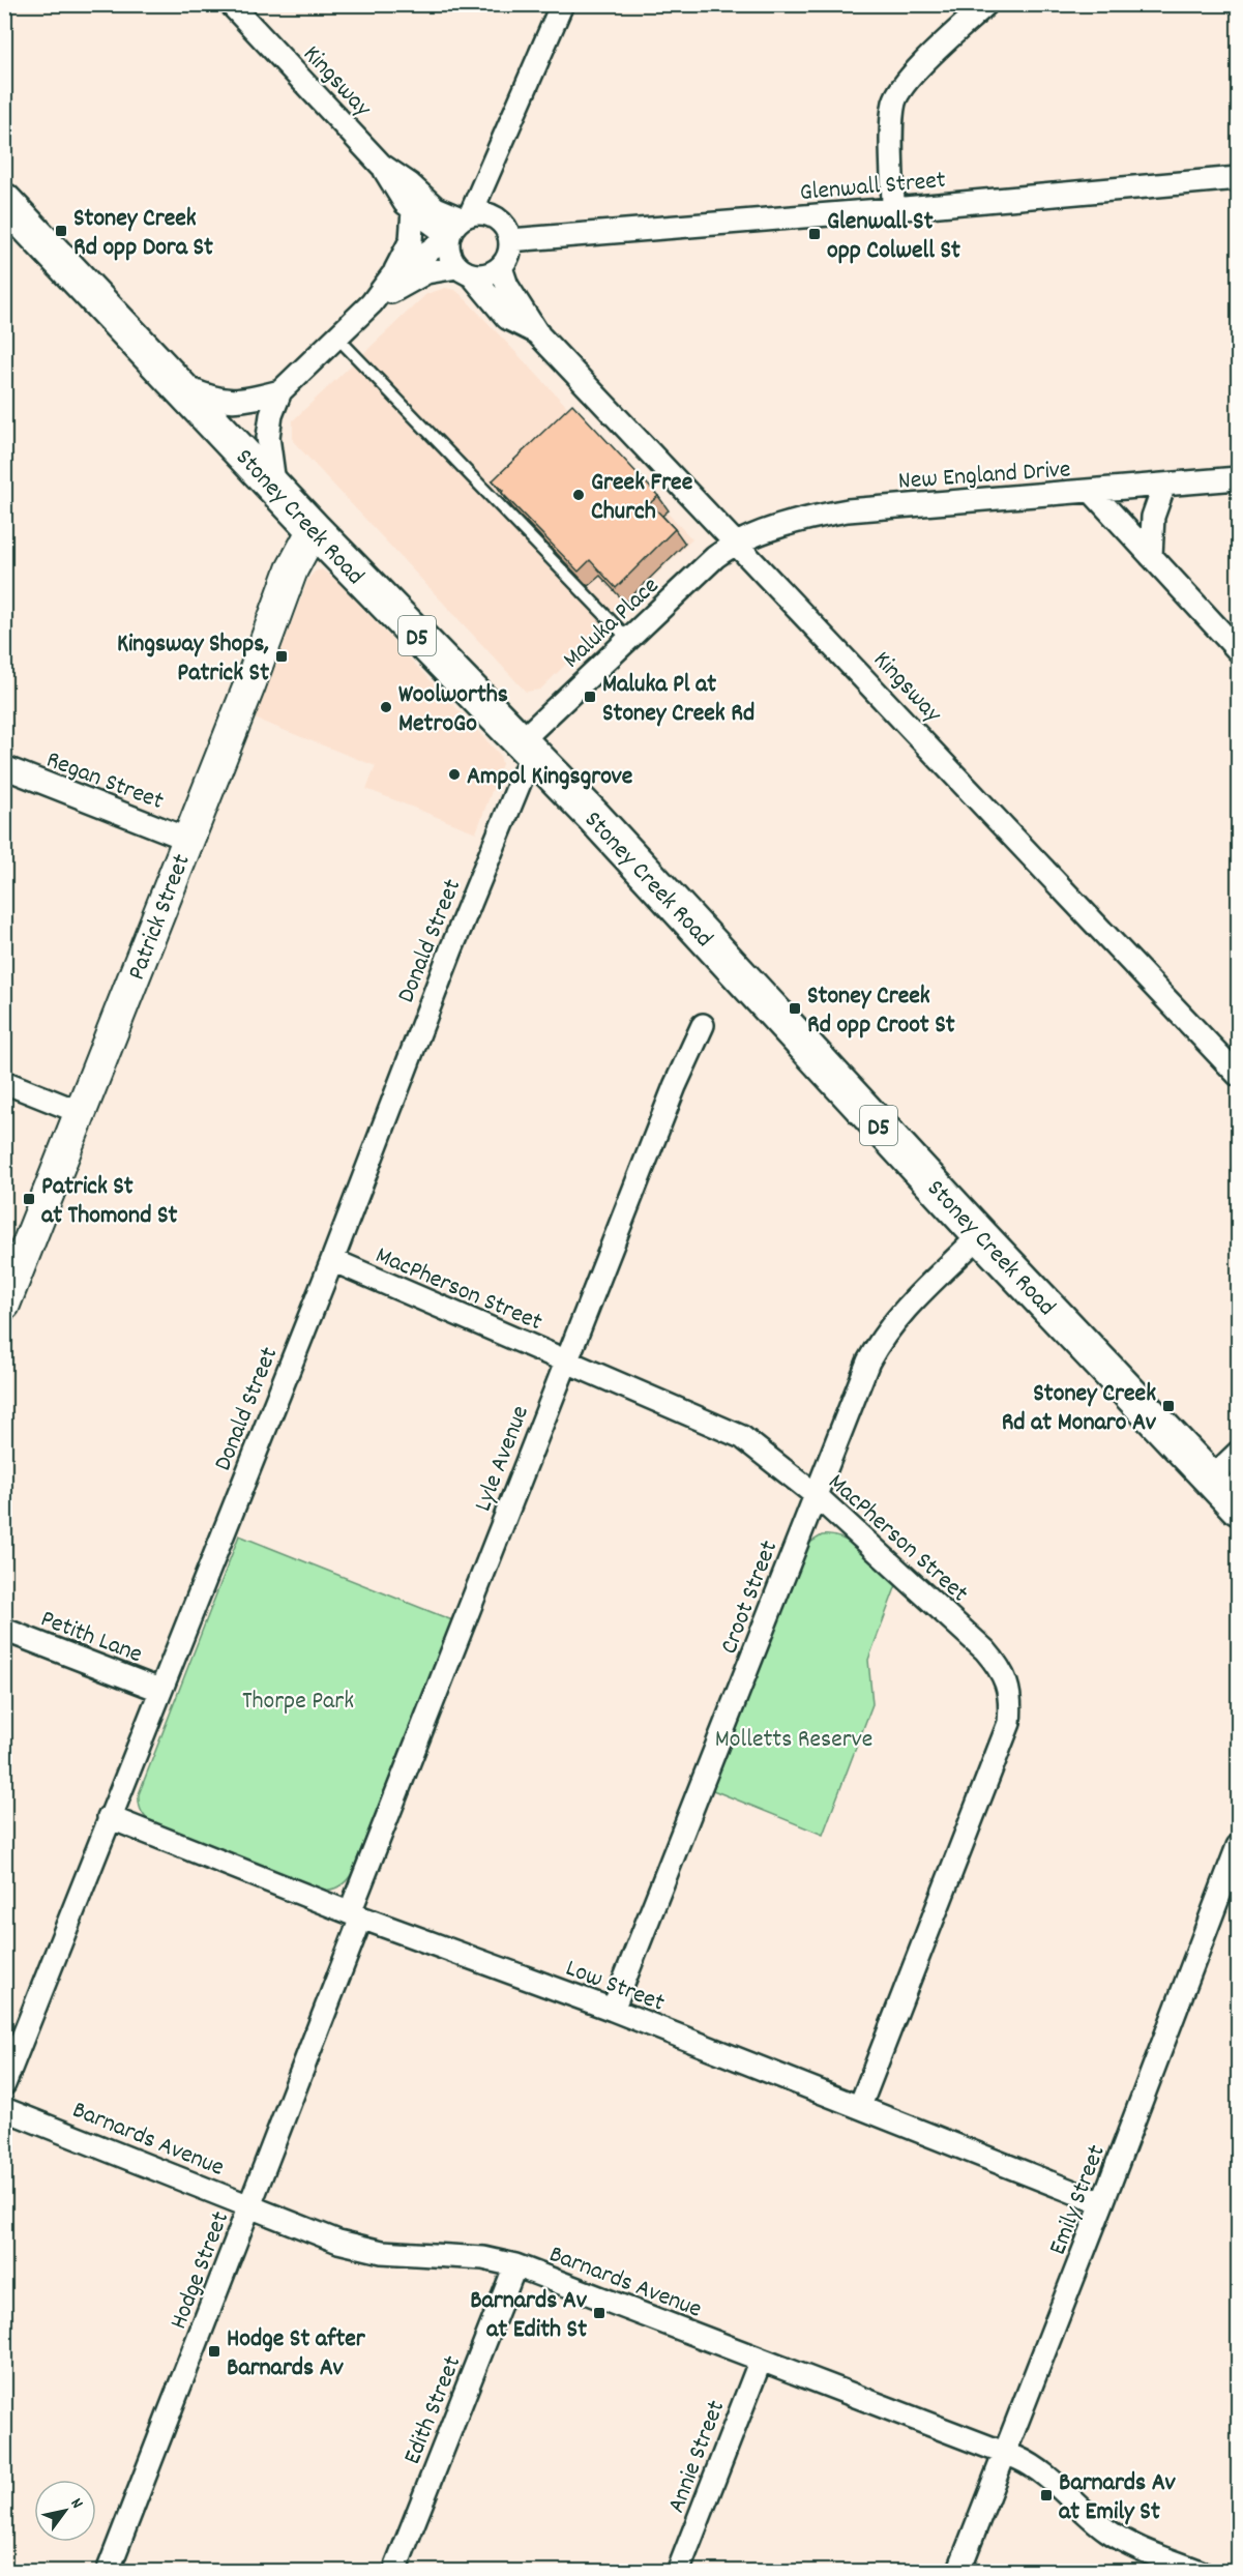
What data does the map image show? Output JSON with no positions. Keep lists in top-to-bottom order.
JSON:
{
  "streets": {
    "main road": ["Stoney Creek Road", "D5"],
    "street": [
      "Kingsway",
      "Glenwall Street",
      "New England Drive",
      "Maluka Place",
      "Regan Street",
      "Patrick Street",
      "Donald Street",
      "MacPherson Street",
      "Lyle Avenue",
      "Croot Street",
      "Petith Lane",
      "Low Street",
      "Barnards Avenue",
      "Emily Street",
      "Hodge Street",
      "Edith Street",
      "Annie Street"
    ]
  },
  "crossings": [
    ["Kingsway", "Glenwall Street"],
    ["Kingsway", "New England Drive"],
    ["Kingsway", "Maluka Place"],
    ["New England Drive", "Maluka Place"],
    ["Stoney Creek Road", "Maluka Place"],
    ["Stoney Creek Road", "Patrick Street"],
    ["Stoney Creek Road", "Donald Street"],
    ["Stoney Creek Road", "Croot Street"],
    ["Maluka Place", "Donald Street"],
    ["Regan Street", "Patrick Street"],
    ["Donald Street", "MacPherson Street"],
    ["Donald Street", "Petith Lane"],
    ["Donald Street", "Low Street"],
    ["MacPherson Street", "Lyle Avenue"],
    ["MacPherson Street", "Croot Street"],
    ["MacPherson Street", "Low Street"],
    ["Lyle Avenue", "Low Street"],
    ["Lyle Avenue", "Hodge Street"],
    ["Croot Street", "Low Street"],
    ["Low Street", "Emily Street"],
    ["Low Street", "Hodge Street"],
    ["Barnards Avenue", "Emily Street"],
    ["Barnards Avenue", "Hodge Street"],
    ["Barnards Avenue", "Edith Street"],
    ["Barnards Avenue", "Annie Street"]
  ],
  "parks": ["Thorpe Park", "Molletts Reserve"],
  "places": {
    "transit": [
      "Stoney Creek Rd opp Dora St",
      "Glenwall St opp Colwell St",
      "Kingsway Shops, Patrick St",
      "Maluka Pl at Stoney Creek Rd",
      "Stoney Creek Rd opp Croot St",
      "Patrick St at Thomond St",
      "Stoney Creek Rd at Monaro Av",
      "Barnards Av at Edith St",
      "Hodge St after Barnards Av",
      "Barnards Av at Emily St"
    ],
    "other": ["Greek Free Church", "Woolworths MetroGo", "Ampol Kingsgrove"]
  },
  "north": "top right"
}
